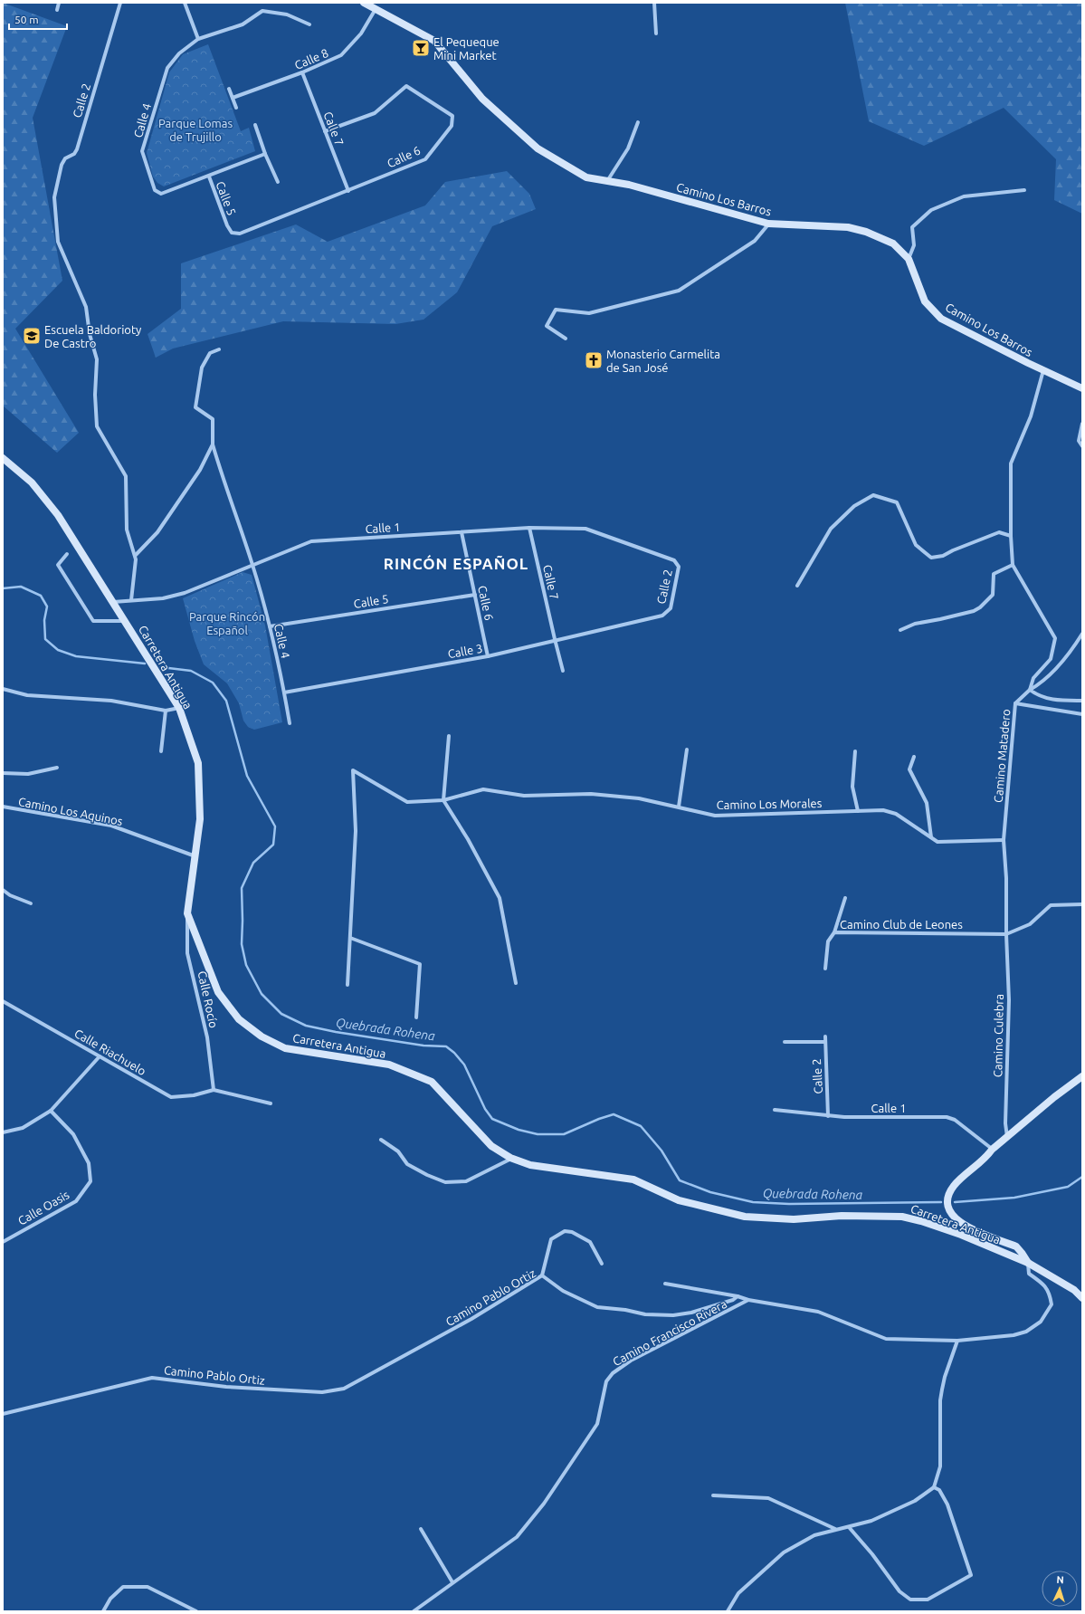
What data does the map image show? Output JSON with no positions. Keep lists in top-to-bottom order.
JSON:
{
  "streets": {
    "street": [
      "Calle 8",
      "Calle 2",
      "Calle 4",
      "Calle 7",
      "Calle 6",
      "Calle 5",
      "Camino Los Barros",
      "Calle 1",
      "Calle 3",
      "Carretera Antigua",
      "Camino Matadero",
      "Camino Los Morales",
      "Camino Los Aquinos",
      "Camino Club de Leones",
      "Calle Rocío",
      "Camino Culebra",
      "Calle Riachuelo",
      "Calle Oasis",
      "Camino Pablo Ortiz",
      "Camino Francisco Rivera"
    ]
  },
  "crossings": [
    ["Calle 8", "Calle 7"],
    ["Calle 8", "Camino Los Barros"],
    ["Calle 2", "Calle 1"],
    ["Calle 2", "Calle 3"],
    ["Calle 4", "Calle 5"],
    ["Calle 4", "Calle 1"],
    ["Calle 4", "Calle 3"],
    ["Calle 7", "Calle 6"],
    ["Calle 7", "Calle 1"],
    ["Calle 7", "Calle 3"],
    ["Calle 6", "Calle 5"],
    ["Calle 6", "Calle 1"],
    ["Calle 6", "Calle 3"],
    ["Camino Los Barros", "Camino Matadero"],
    ["Calle 1", "Carretera Antigua"],
    ["Carretera Antigua", "Camino Los Aquinos"],
    ["Carretera Antigua", "Calle Rocío"],
    ["Camino Matadero", "Camino Los Morales"],
    ["Camino Matadero", "Camino Club de Leones"],
    ["Camino Matadero", "Camino Culebra"],
    ["Camino Club de Leones", "Camino Culebra"],
    ["Calle Rocío", "Calle Riachuelo"]
  ],
  "districts": ["RINCÓN ESPAÑOL"],
  "water": ["Quebrada Rohena"],
  "parks": ["Parque Lomas de Trujillo", "Parque Rincón Español"],
  "places": {
    "bar": ["El Pequeque Mini Market"],
    "school or university": ["Escuela Baldorioty De Castro"],
    "church": ["Monasterio Carmelita de San José"]
  },
  "scale_bar": "50 m",
  "north": "top"
}
